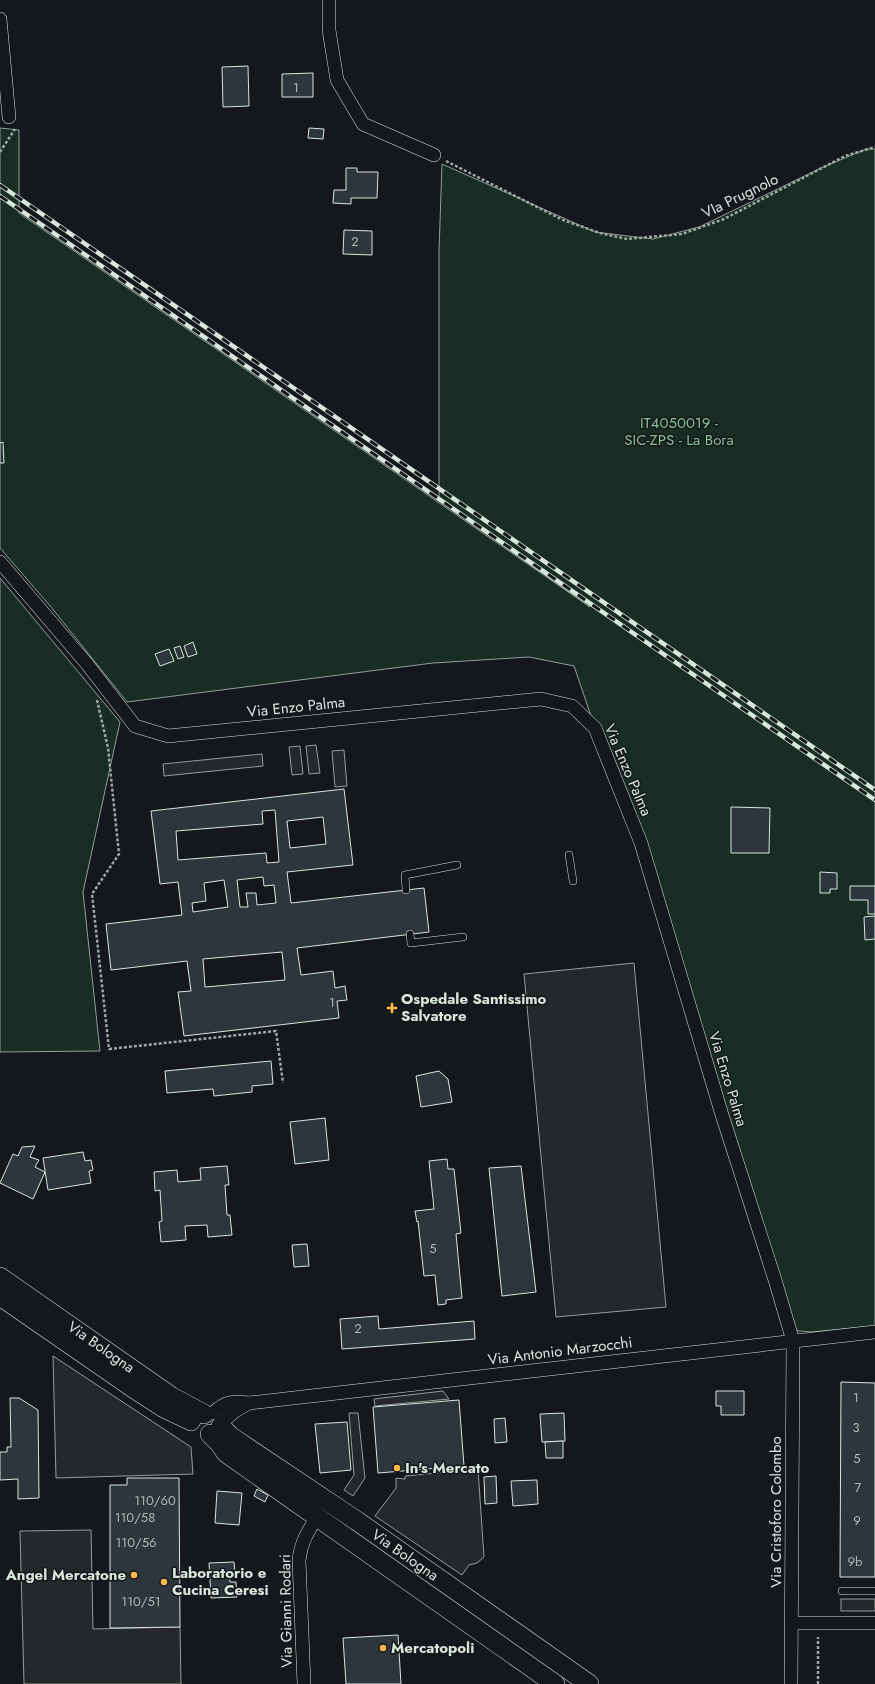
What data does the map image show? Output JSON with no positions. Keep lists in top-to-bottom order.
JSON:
{
  "streets": {
    "main road": ["Via Bologna"],
    "street": [
      "Via Enzo Palma",
      "Via Antonio Marzocchi",
      "Via Cristoforo Colombo",
      "Via Gianni Rodari"
    ],
    "path": ["VIa Prugnolo"]
  },
  "crossings": [
    ["Via Enzo Palma", "Via Antonio Marzocchi"],
    ["Via Enzo Palma", "Via Cristoforo Colombo"],
    ["Via Bologna", "Via Antonio Marzocchi"],
    ["Via Bologna", "Via Gianni Rodari"],
    ["Via Antonio Marzocchi", "Via Cristoforo Colombo"]
  ],
  "parks": ["IT4050019 - SIC-ZPS - La Bora"],
  "places": {
    "health": ["Ospedale Santissimo Salvatore"],
    "other": [
      "In's Mercato",
      "Angel Mercatone",
      "Laboratorio e Cucina Ceresi",
      "Mercatopoli"
    ]
  },
  "house_numbers": [
    "1",
    "2",
    "1",
    "5",
    "2",
    "1",
    "3",
    "5",
    "7",
    "110/60",
    "110/58",
    "9",
    "110/56",
    "9b",
    "110/51"
  ]
}
